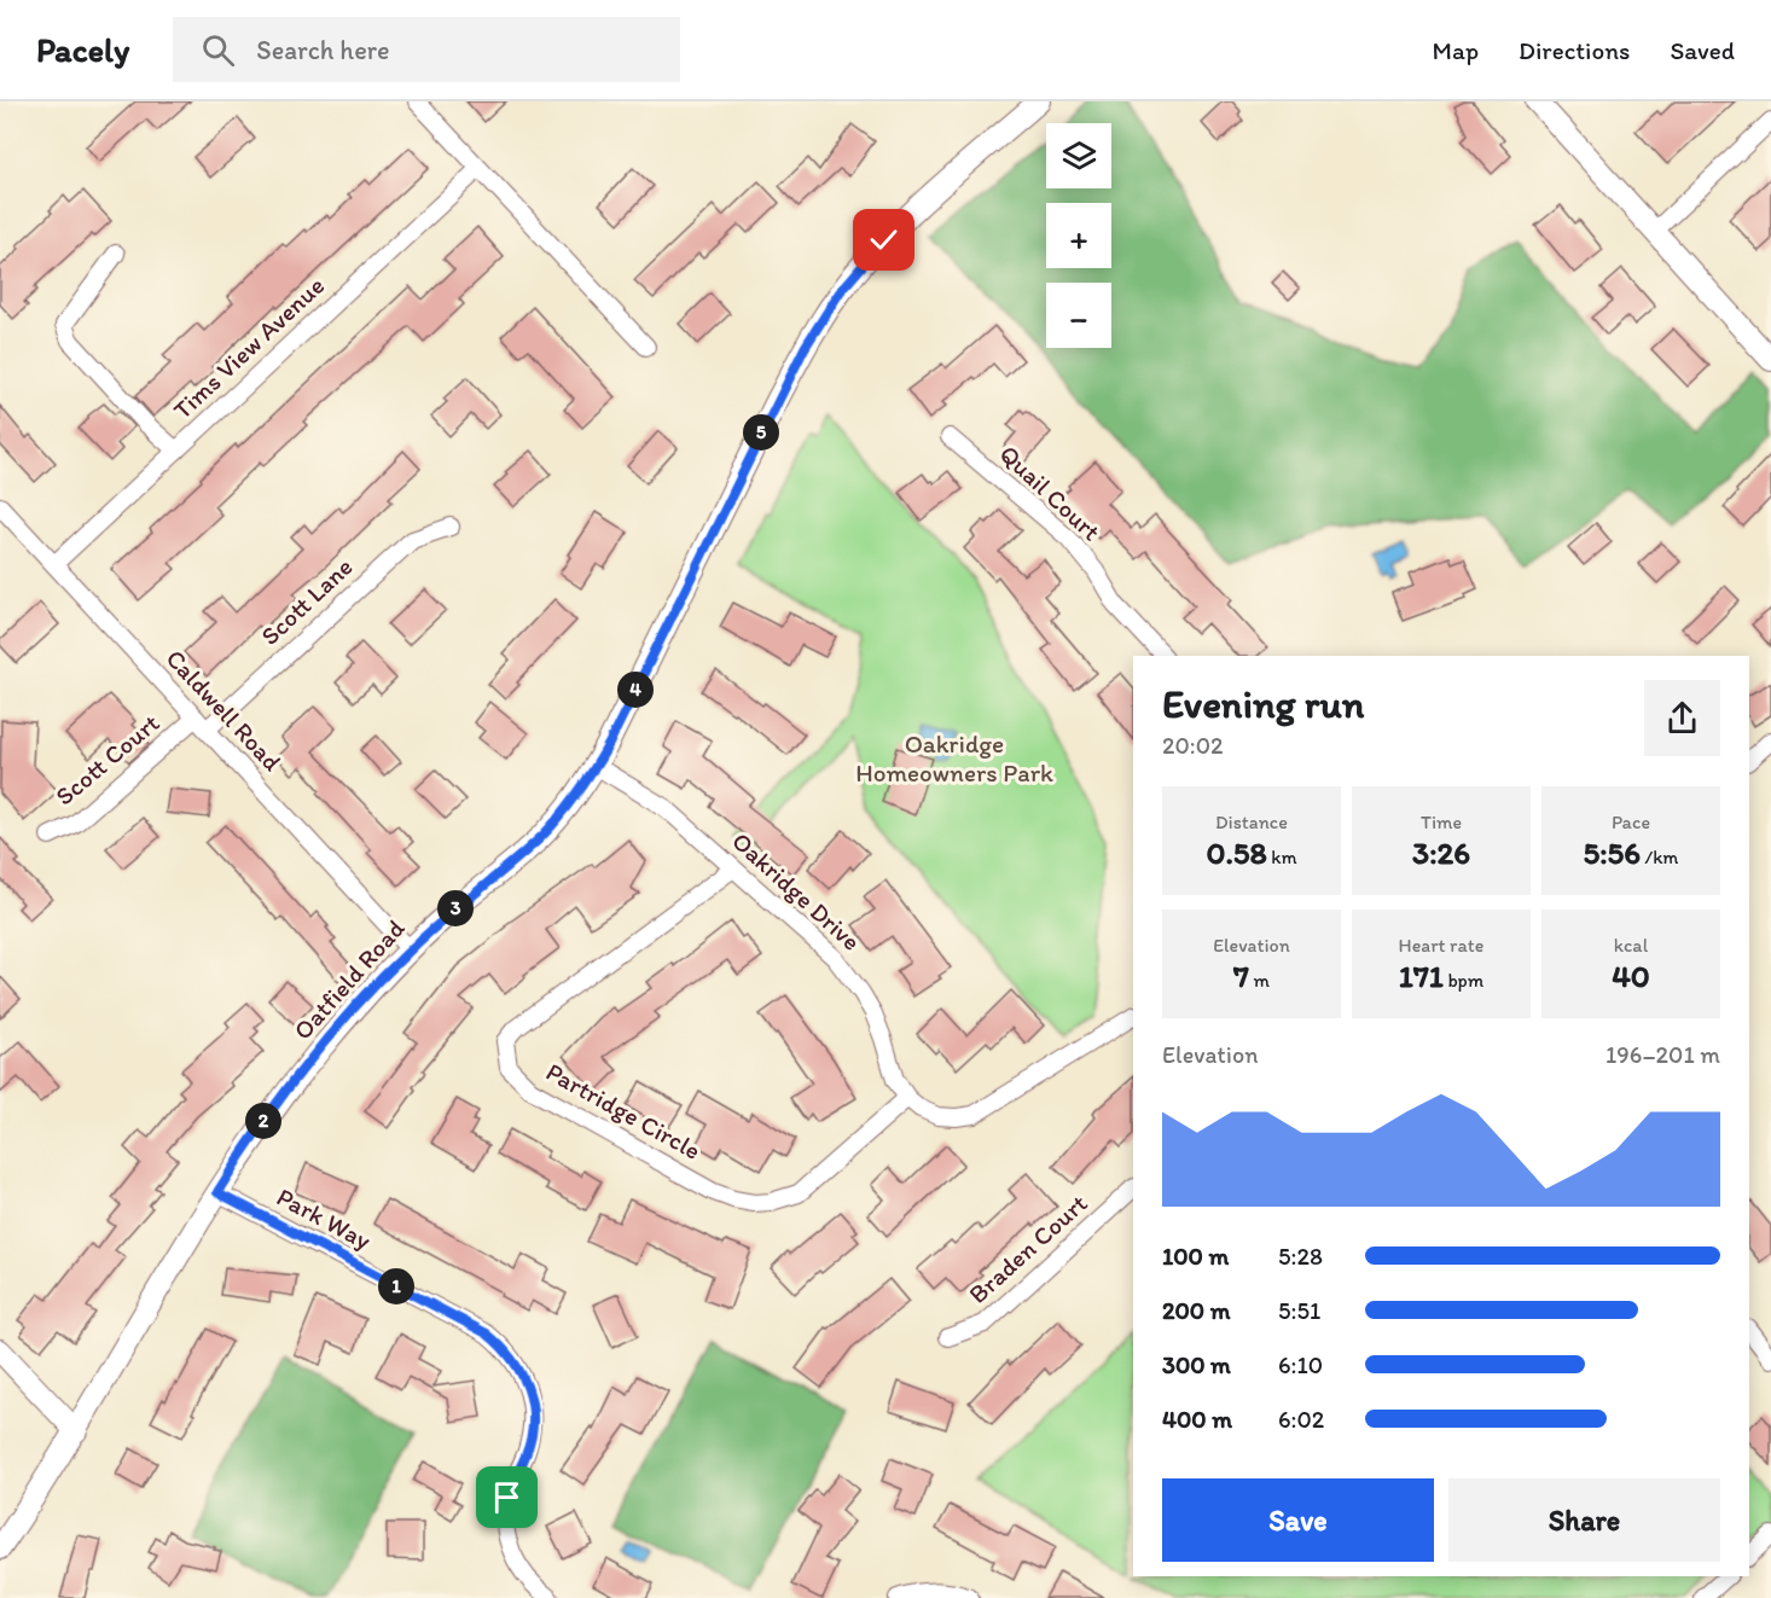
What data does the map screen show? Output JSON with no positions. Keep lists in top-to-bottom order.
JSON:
{
  "streets": {
    "main road": ["Oatfield Road"],
    "street": [
      "Tims View Avenue",
      "Quail Court",
      "Scott Lane",
      "Caldwell Road",
      "Scott Court",
      "Oakridge Drive",
      "Partridge Circle",
      "Park Way",
      "Braden Court"
    ]
  },
  "crossings": [
    ["Tims View Avenue", "Caldwell Road"],
    ["Scott Lane", "Caldwell Road"],
    ["Scott Lane", "Scott Court"],
    ["Caldwell Road", "Scott Court"],
    ["Caldwell Road", "Oatfield Road"],
    ["Oakridge Drive", "Oatfield Road"],
    ["Oakridge Drive", "Partridge Circle"],
    ["Oatfield Road", "Park Way"]
  ],
  "parks": ["Oakridge Homeowners Park"],
  "page": {
    "header": "Pacely",
    "search": "Search here",
    "nav": ["Map", "Directions", "Saved"],
    "map_buttons": ["+", "−"],
    "pins": [
      "5",
      "4",
      "3",
      "2",
      "1"
    ],
    "heading": ["Evening run", "20:02"],
    "stats": [
      ["Distance", "0.58 km"],
      ["Time", "3:26"],
      ["Pace", "5:56 /km"],
      ["Elevation", "7 m"],
      ["Heart rate", "171 bpm"],
      ["kcal", "40"]
    ],
    "chart": ["Elevation", "196–201 m"],
    "list": [
      {
        "name": "100 m",
        "note": "5:28"
      },
      {
        "name": "200 m",
        "note": "5:51"
      },
      {
        "name": "300 m",
        "note": "6:10"
      },
      {
        "name": "400 m",
        "note": "6:02"
      }
    ],
    "buttons": ["Save", "Share"]
  }
}
